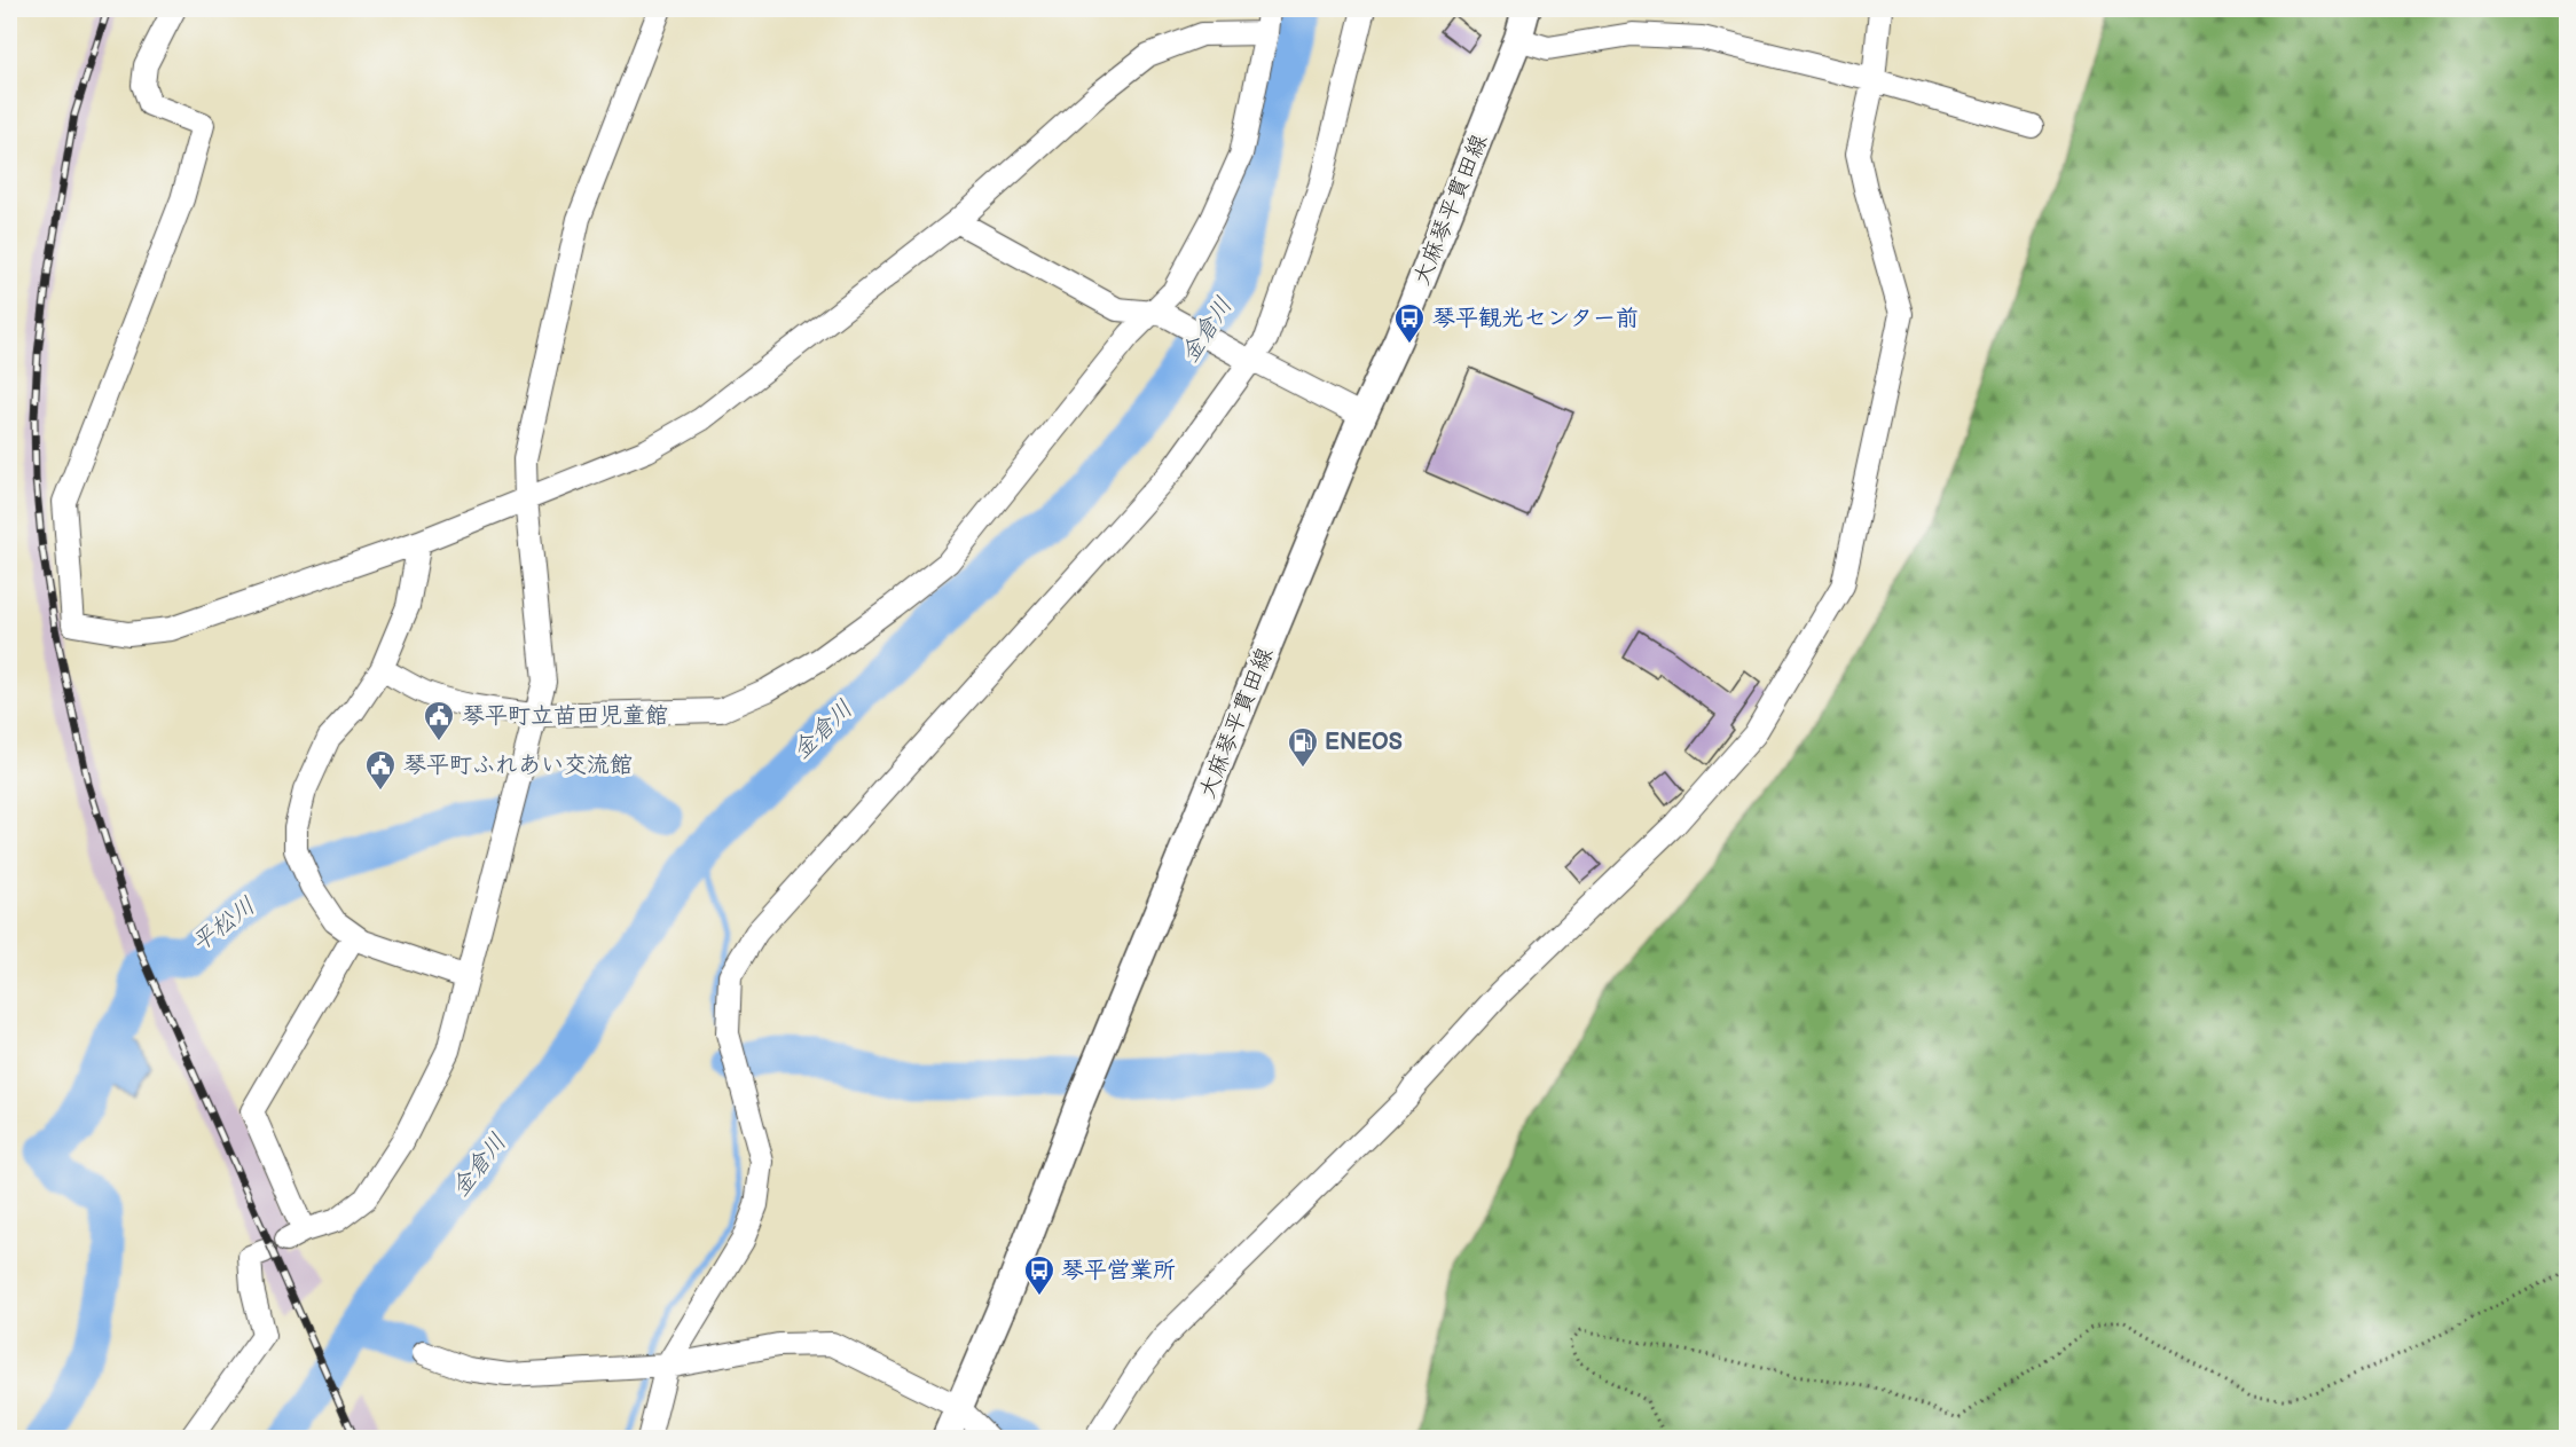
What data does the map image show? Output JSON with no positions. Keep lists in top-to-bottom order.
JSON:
{
  "streets": {
    "main road": ["大麻琴平貫田線"]
  },
  "water": ["金倉川", "平松川"],
  "places": {
    "bus stop": ["琴平観光センター前", "琴平営業所"],
    "public building": ["琴平町立苗田児童館", "琴平町ふれあい交流館"],
    "fuel station": ["ENEOS"]
  }
}
